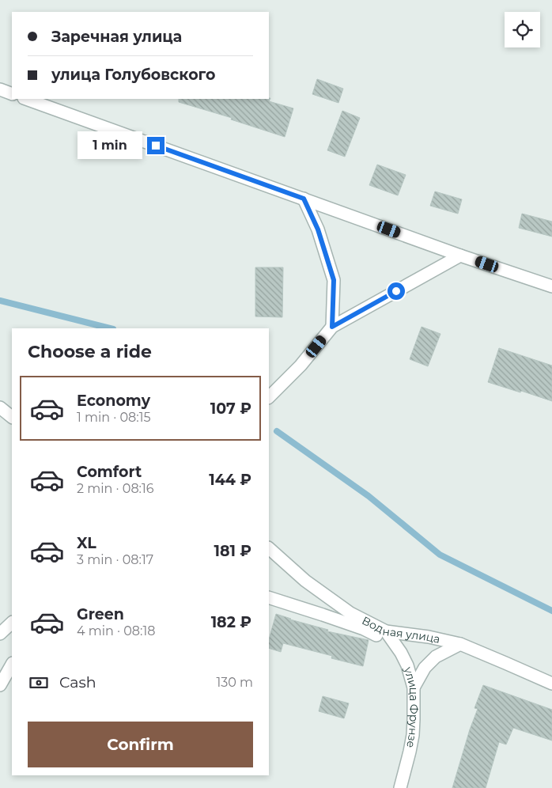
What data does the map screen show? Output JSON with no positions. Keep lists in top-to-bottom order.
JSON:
{
  "streets": {
    "street": ["Водная улица", "улица Фрунзе"]
  },
  "crossings": [
    ["Водная улица", "улица Фрунзе"]
  ],
  "page": {
    "banner": ["Заречная улица", "улица Голубовского"],
    "bubble": "1 min",
    "heading": "Choose a ride",
    "list": [
      {
        "name": "Economy",
        "note": "1 min · 08:15",
        "value": "107 ₽"
      },
      {
        "name": "Comfort",
        "note": "2 min · 08:16",
        "value": "144 ₽"
      },
      {
        "name": "XL",
        "note": "3 min · 08:17",
        "value": "181 ₽"
      },
      {
        "name": "Green",
        "note": "4 min · 08:18",
        "value": "182 ₽"
      }
    ],
    "pay": ["Cash", "130 m"],
    "buttons": "Confirm"
  }
}
